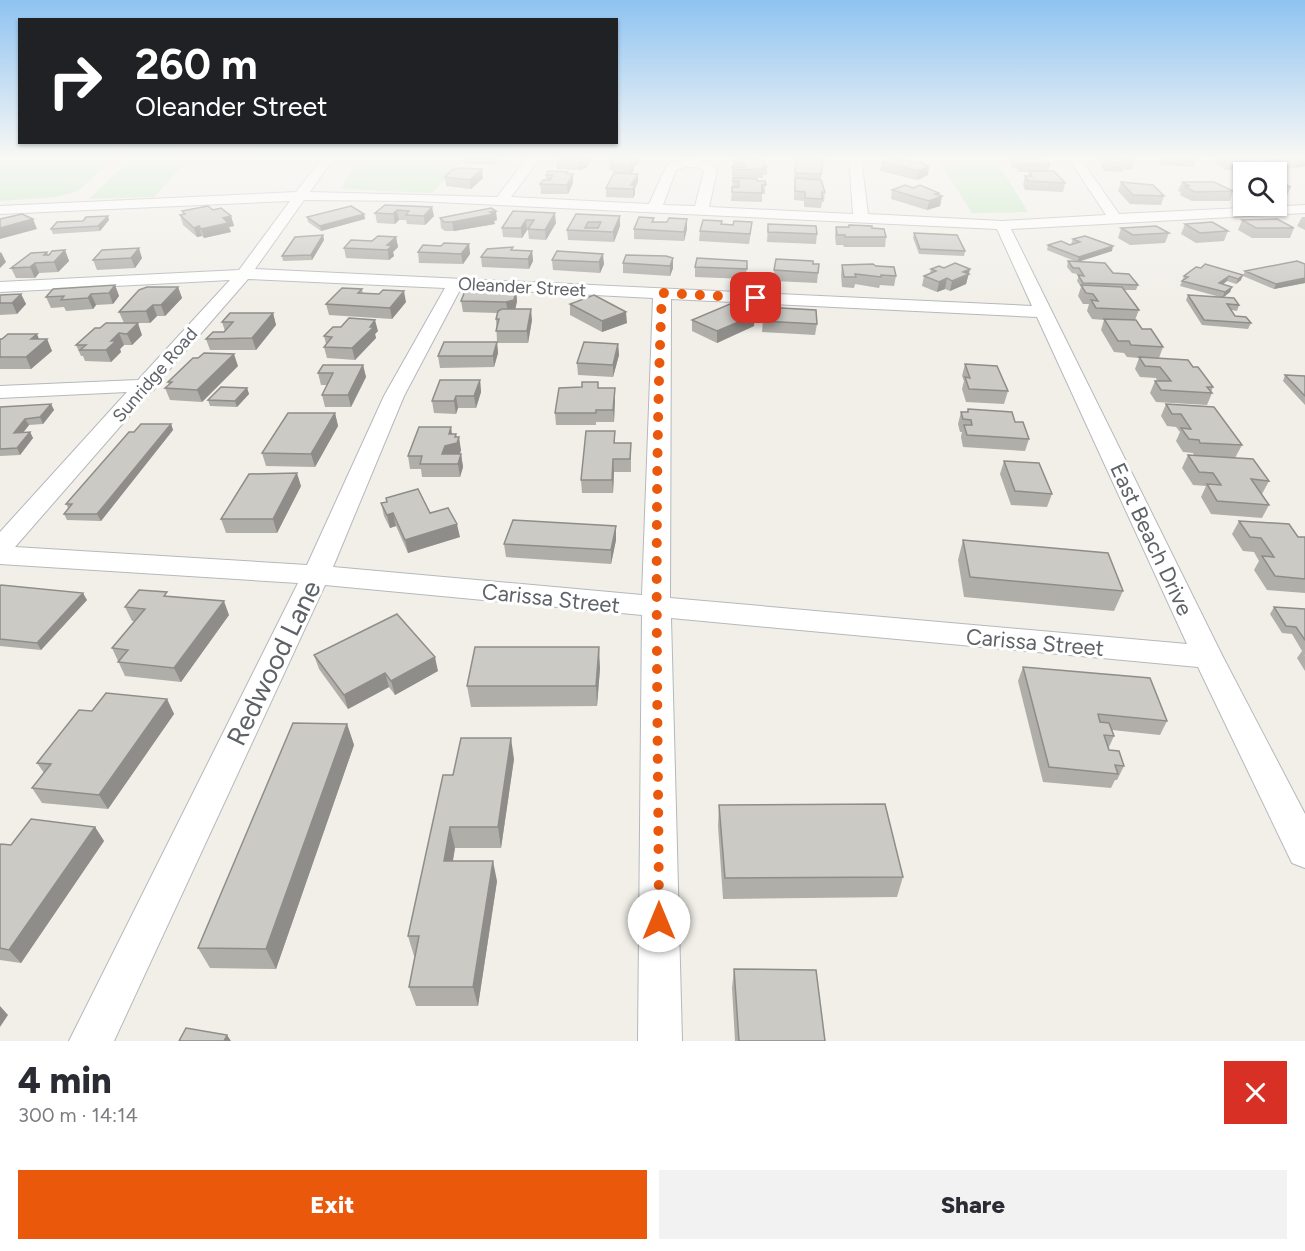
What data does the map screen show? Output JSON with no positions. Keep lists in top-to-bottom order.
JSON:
{
  "streets": {
    "street": [
      "Oleander Street",
      "Sunridge Road",
      "East Beach Drive",
      "Carissa Street",
      "Redwood Lane"
    ]
  },
  "crossings": [
    ["Oleander Street", "Sunridge Road"],
    ["Oleander Street", "East Beach Drive"],
    ["Oleander Street", "Redwood Lane"],
    ["East Beach Drive", "Carissa Street"],
    ["Carissa Street", "Redwood Lane"]
  ],
  "page": {
    "turn": ["260 m", "Oleander Street"],
    "heading": ["4 min", "300 m · 14:14"],
    "buttons": ["Exit", "Share"]
  }
}
